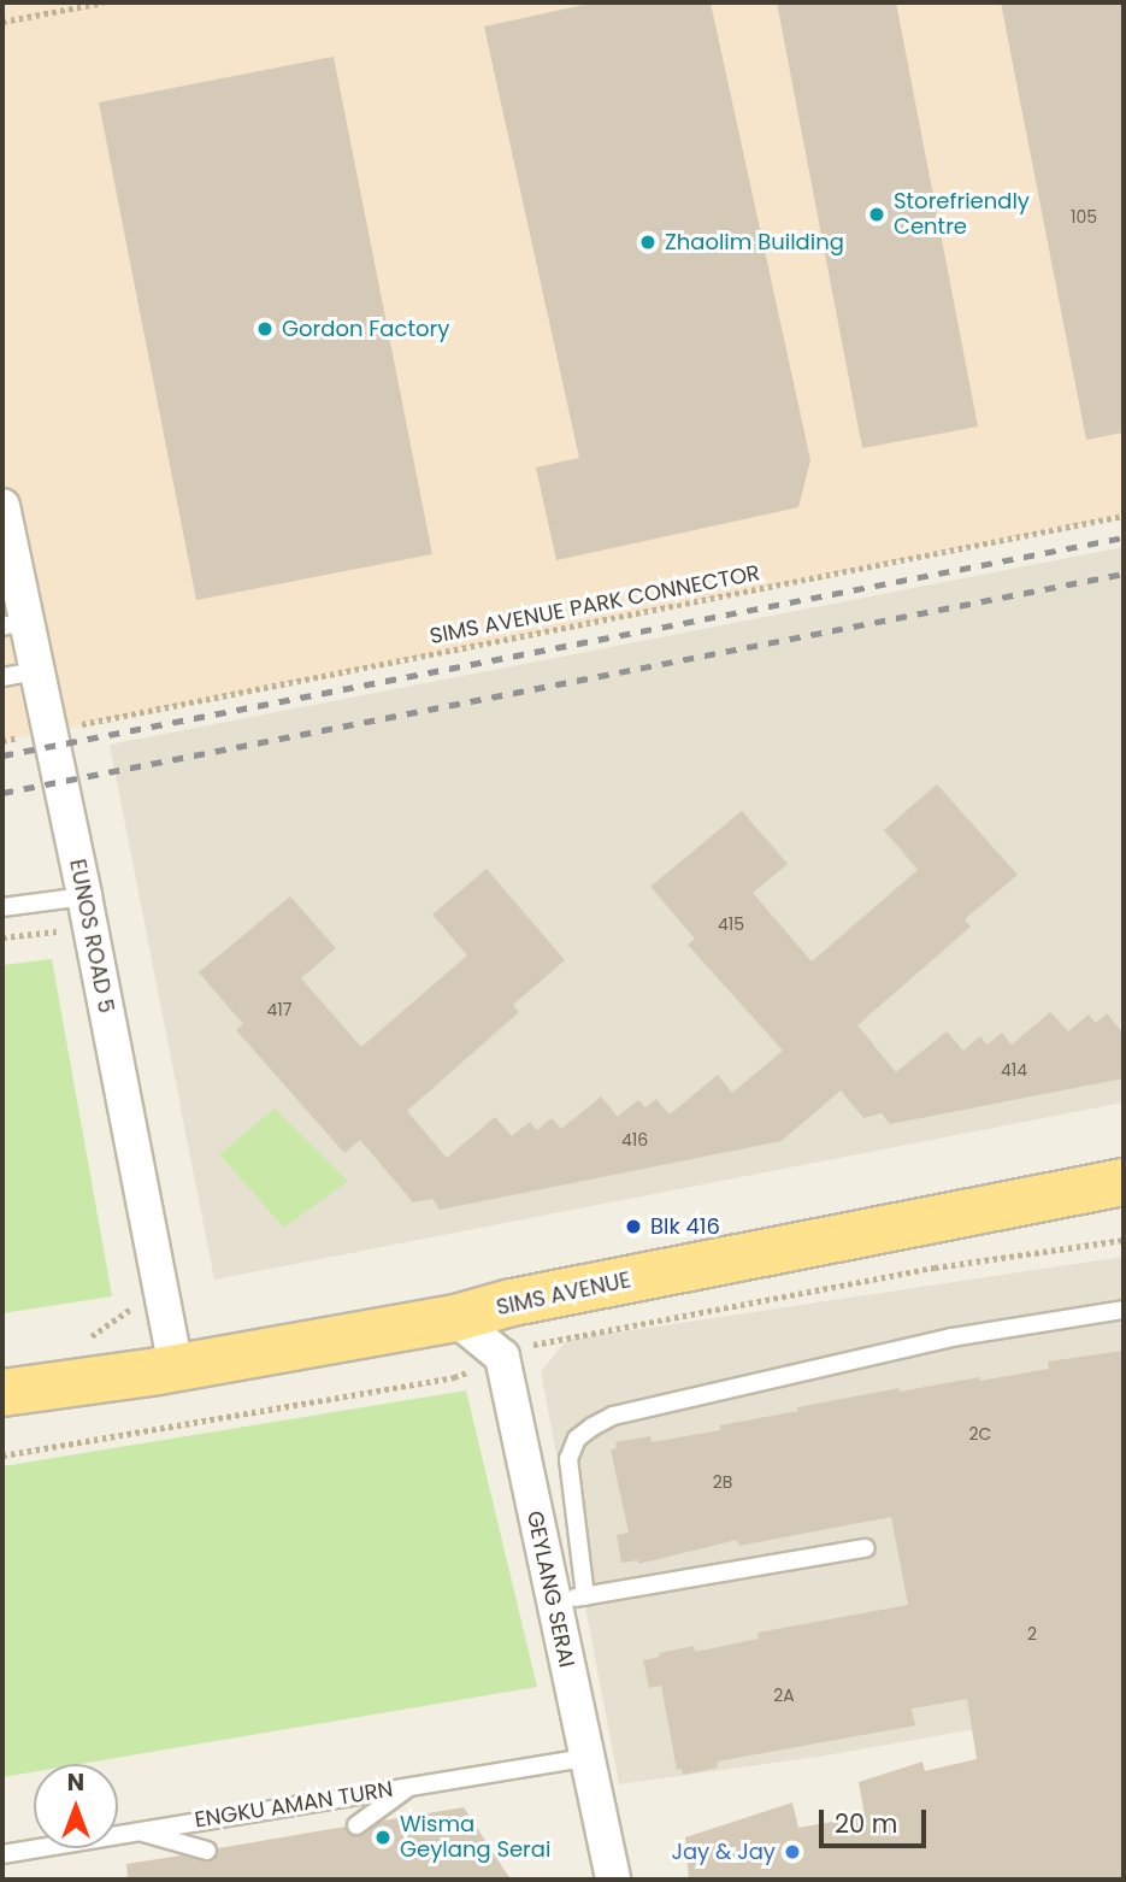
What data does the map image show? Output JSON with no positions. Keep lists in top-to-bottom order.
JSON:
{
  "streets": {
    "main road": ["SIMS AVENUE"],
    "street": ["EUNOS ROAD 5", "GEYLANG SERAI"],
    "lane": ["ENGKU AMAN TURN"],
    "path": ["SIMS AVENUE PARK CONNECTOR"]
  },
  "crossings": [
    ["EUNOS ROAD 5", "SIMS AVENUE"],
    ["GEYLANG SERAI", "ENGKU AMAN TURN"]
  ],
  "places": [
    "Storefriendly Centre",
    "Zhaolim Building",
    "Gordon Factory",
    "Blk 416",
    "Wisma Geylang Serai",
    "Jay & Jay"
  ],
  "house_numbers": [
    "105",
    "415",
    "417",
    "414",
    "416",
    "2C",
    "2B",
    "2",
    "2A"
  ],
  "scale_bar": "20 m",
  "north": "top"
}
